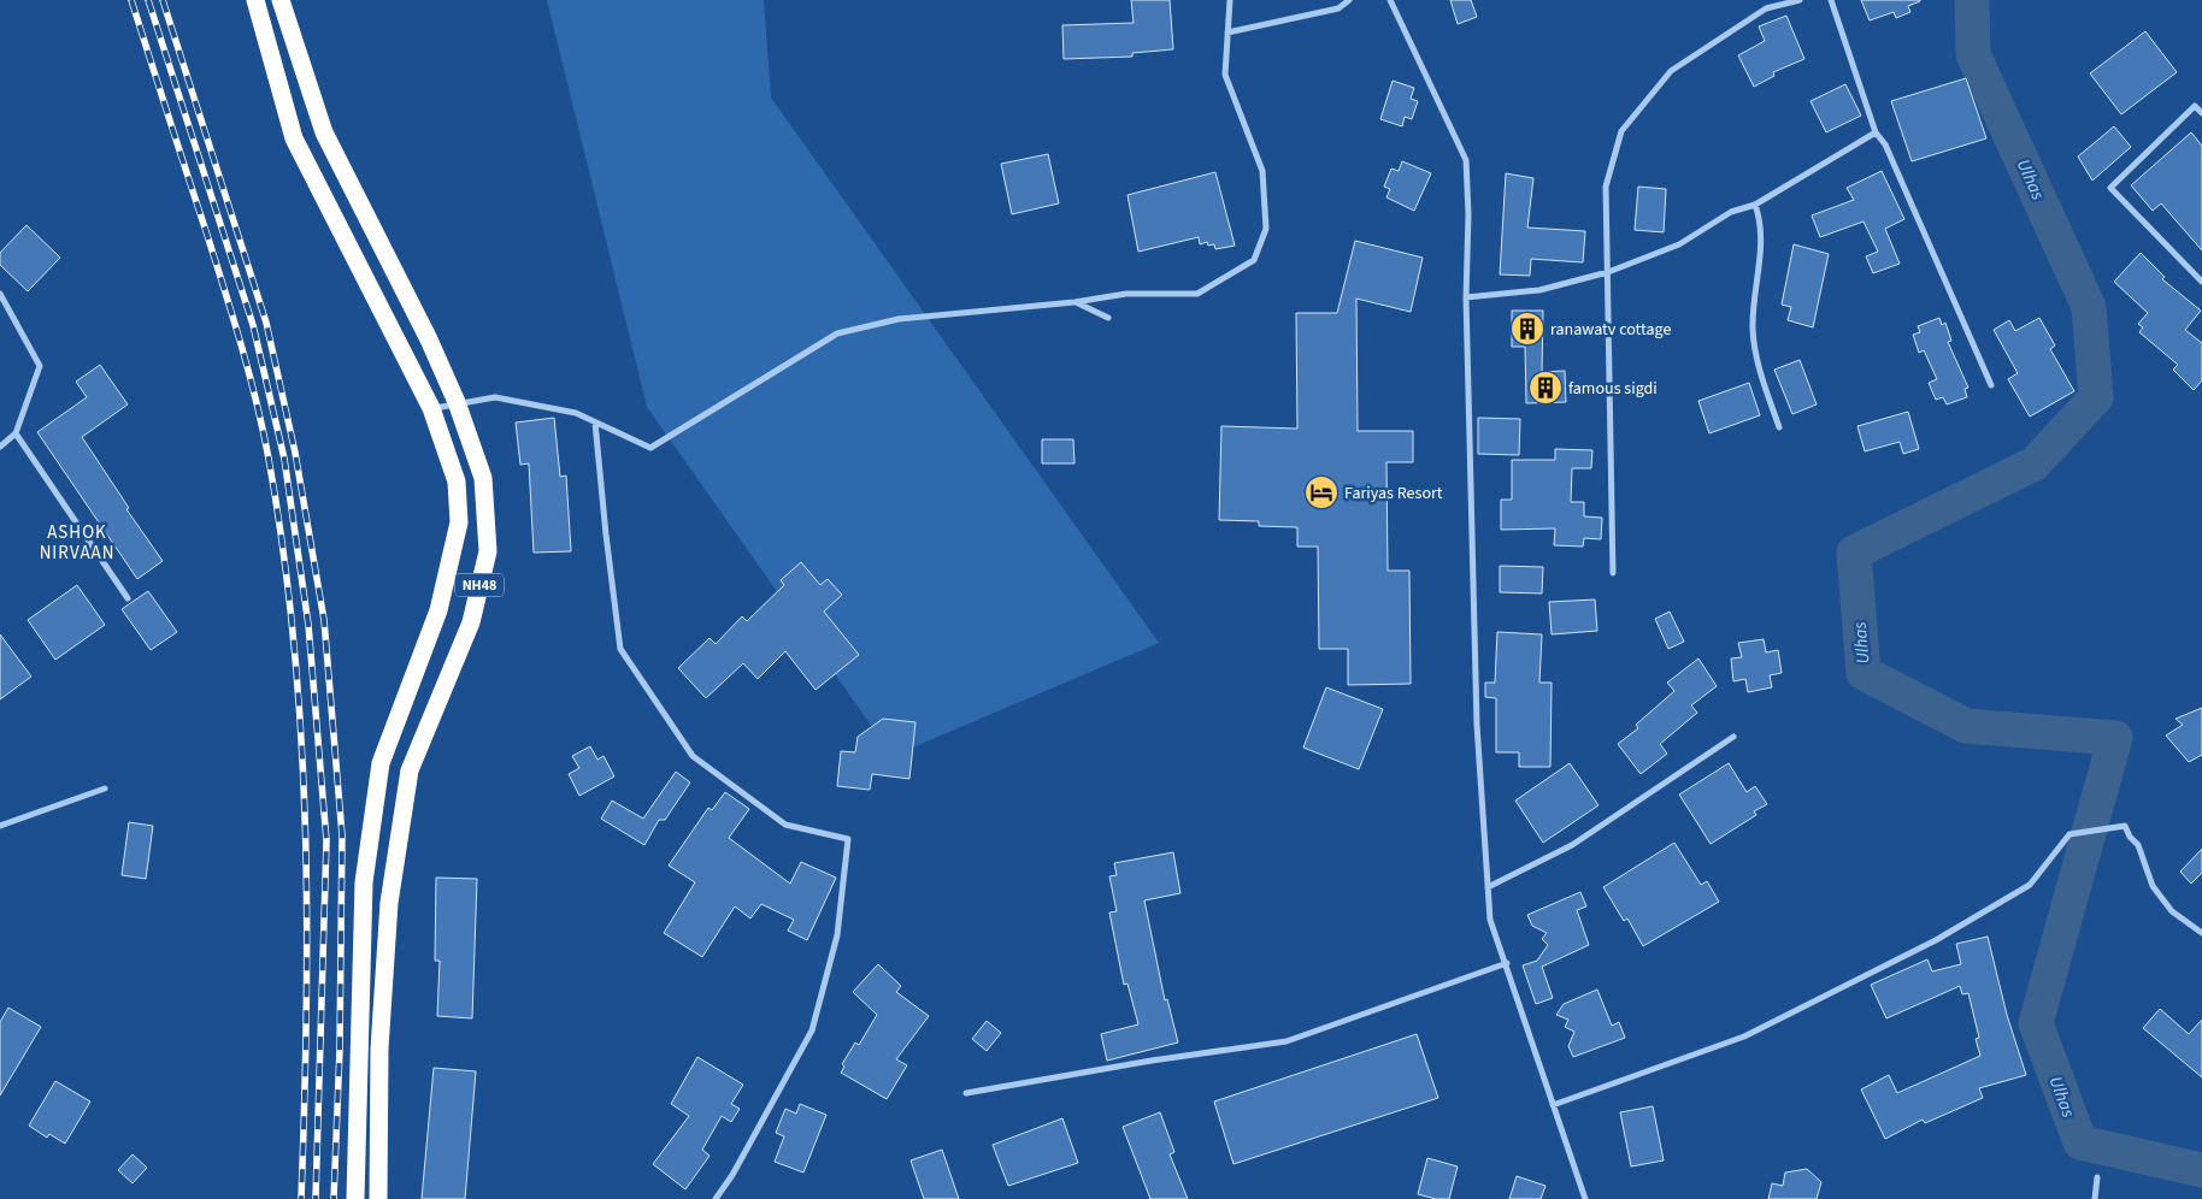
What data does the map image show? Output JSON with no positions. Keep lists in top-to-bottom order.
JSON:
{
  "streets": {
    "highway": ["NH48"]
  },
  "districts": ["ASHOK NIRVAAN"],
  "water": ["Ulhas"],
  "places": {
    "building": ["ranawatv cottage", "famous sigdi"],
    "hotel": ["Fariyas Resort"]
  }
}
